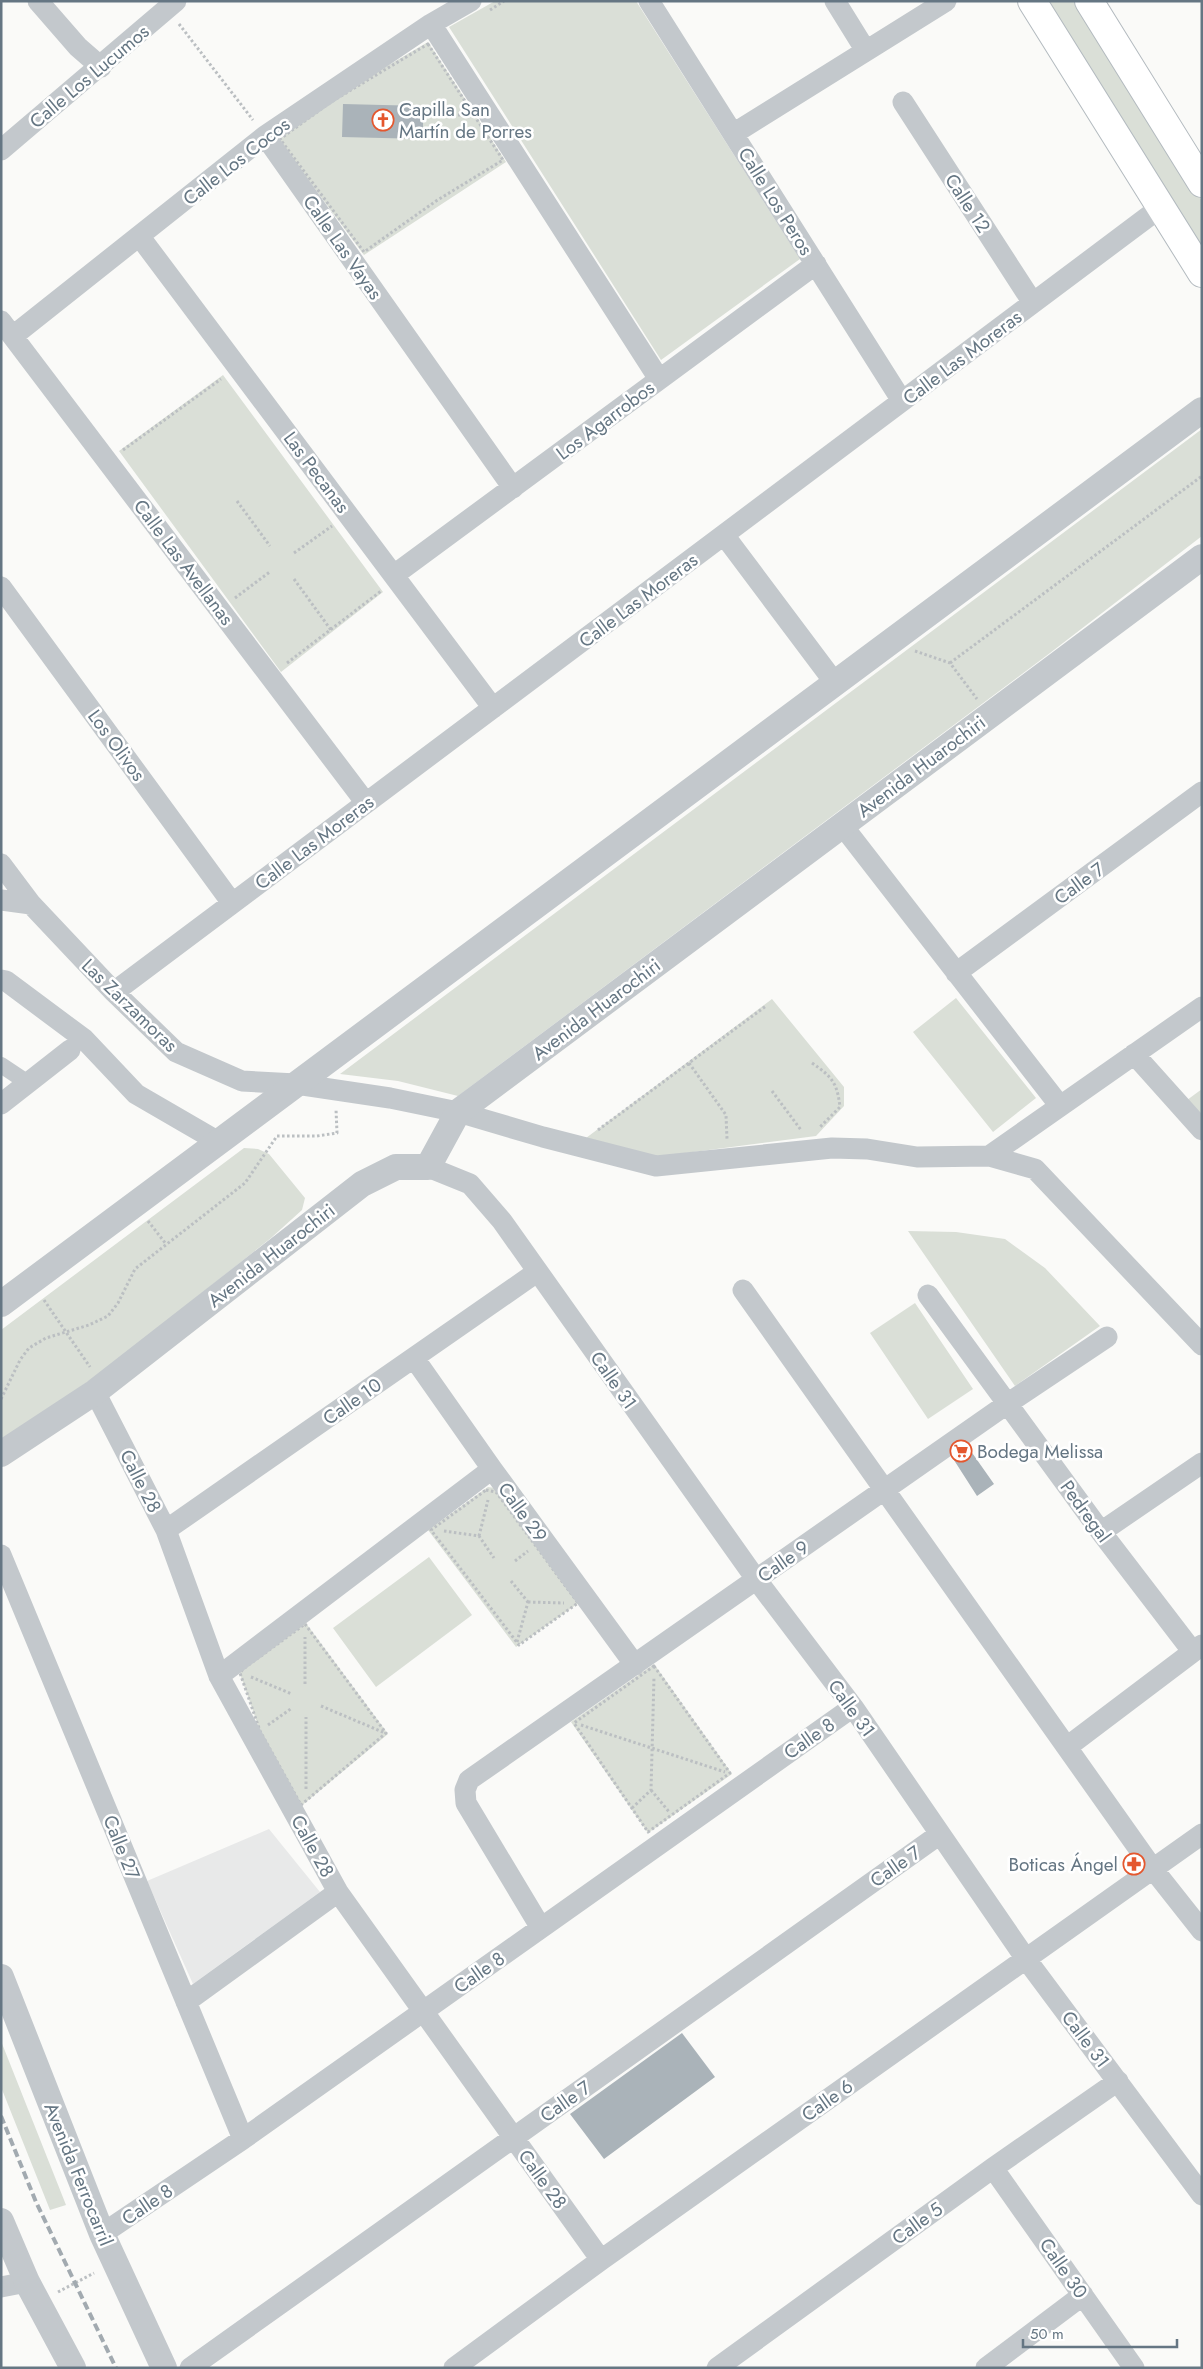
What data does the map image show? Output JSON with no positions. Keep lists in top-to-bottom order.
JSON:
{
  "streets": {
    "street": [
      "Calle Los Lucumos",
      "Calle Los Cocos",
      "Calle Los Peros",
      "Calle 12",
      "Calle Las Vayas",
      "Calle Las Moreras",
      "Los Agarrobos",
      "Las Pecanas",
      "Calle Las Avellanas",
      "Los Olivos",
      "Avenida Huarochiri",
      "Calle 7",
      "Las Zarzamoras",
      "Calle 31",
      "Calle 10",
      "Calle 28",
      "Pedregal",
      "Calle 29",
      "Calle 9",
      "Calle 8",
      "Calle 27",
      "Calle 6",
      "Avenida Ferrocarril",
      "Calle 5",
      "Calle 30"
    ]
  },
  "crossings": [
    ["Calle Los Cocos", "Calle Las Vayas"],
    ["Calle Los Cocos", "Las Pecanas"],
    ["Calle Los Cocos", "Calle Las Avellanas"],
    ["Calle Los Peros", "Calle Las Moreras"],
    ["Calle Los Peros", "Los Agarrobos"],
    ["Calle 12", "Calle Las Moreras"],
    ["Calle Las Vayas", "Los Agarrobos"],
    ["Calle Las Moreras", "Las Pecanas"],
    ["Calle Las Moreras", "Calle Las Avellanas"],
    ["Calle Las Moreras", "Los Olivos"],
    ["Calle Las Moreras", "Las Zarzamoras"],
    ["Los Agarrobos", "Las Pecanas"],
    ["Avenida Huarochiri", "Las Zarzamoras"],
    ["Avenida Huarochiri", "Calle 31"],
    ["Avenida Huarochiri", "Calle 28"],
    ["Calle 7", "Calle 31"],
    ["Calle 7", "Calle 28"],
    ["Calle 31", "Calle 10"],
    ["Calle 31", "Calle 9"],
    ["Calle 31", "Calle 8"],
    ["Calle 31", "Calle 6"],
    ["Calle 31", "Calle 5"],
    ["Calle 10", "Calle 28"],
    ["Calle 10", "Calle 29"],
    ["Calle 28", "Calle 8"],
    ["Calle 28", "Calle 6"],
    ["Pedregal", "Calle 9"],
    ["Calle 29", "Calle 9"],
    ["Calle 9", "Calle 8"],
    ["Calle 8", "Calle 27"],
    ["Calle 8", "Avenida Ferrocarril"],
    ["Calle 5", "Calle 30"]
  ],
  "places": {
    "church": ["Capilla San Martín de Porres"],
    "supermarket": ["Bodega Melissa"],
    "pharmacy": ["Boticas Ángel"]
  },
  "scale_bar": "50 m"
}
